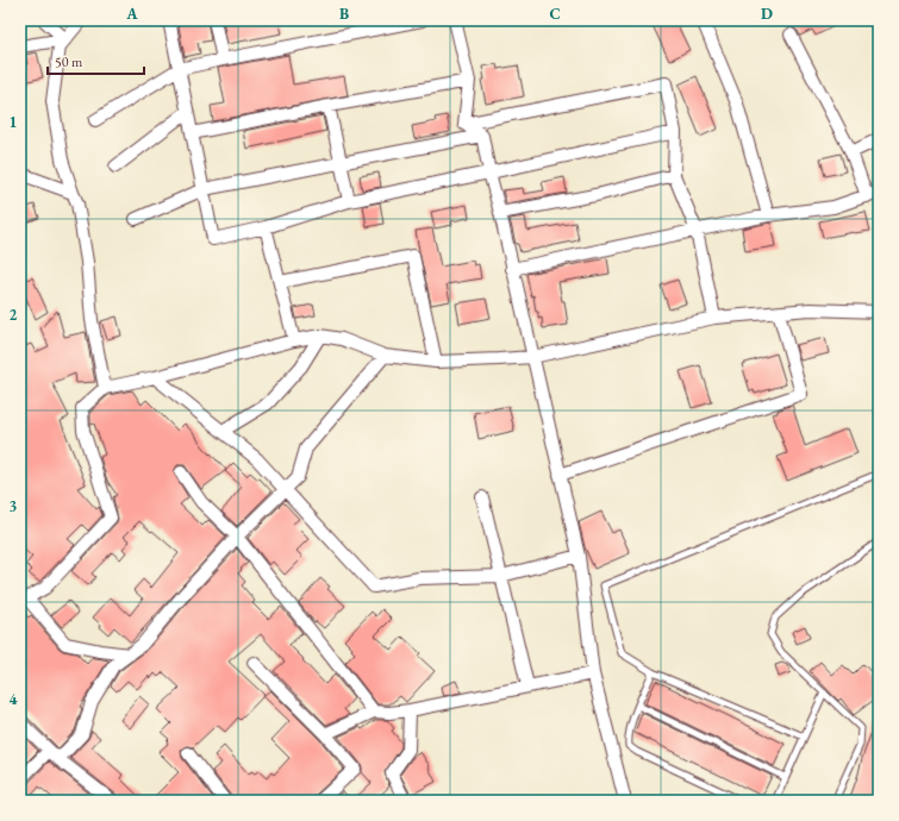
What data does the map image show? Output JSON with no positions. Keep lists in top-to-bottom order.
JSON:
{
  "scale_bar": "50 m",
  "grid": {
    "columns": [
      "A",
      "B",
      "C",
      "D"
    ],
    "rows": [
      "1",
      "2",
      "3",
      "4"
    ]
  }
}
